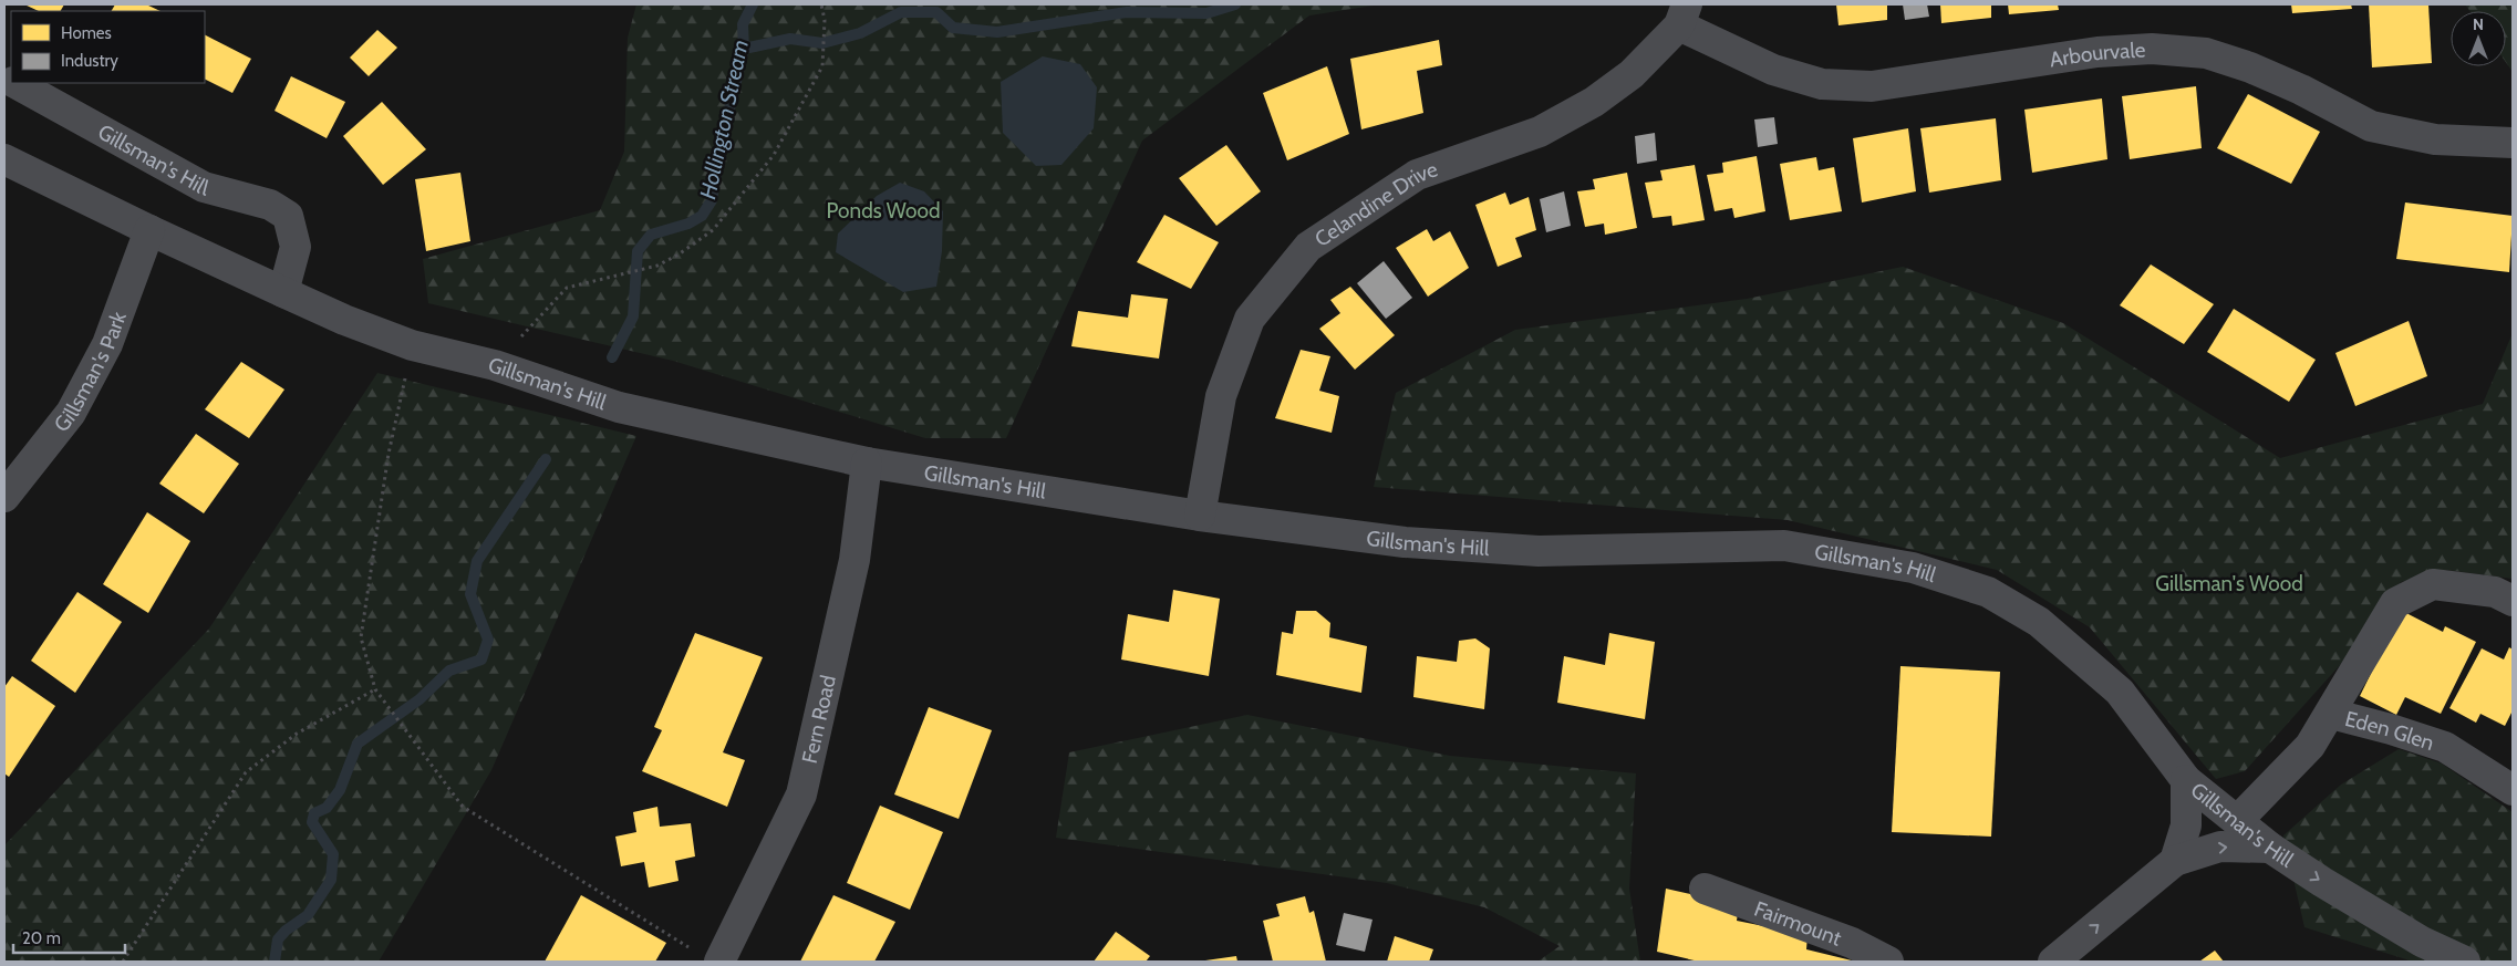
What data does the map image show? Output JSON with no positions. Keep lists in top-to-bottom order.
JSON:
{
  "streets": {
    "street": [
      "Arbourvale",
      "Gillsman's Hill",
      "Celandine Drive",
      "Gillsman's Park",
      "Fern Road",
      "Eden Glen",
      "Fairmount"
    ]
  },
  "crossings": [
    ["Arbourvale", "Celandine Drive"],
    ["Gillsman's Hill", "Celandine Drive"],
    ["Gillsman's Hill", "Gillsman's Park"],
    ["Gillsman's Hill", "Fern Road"],
    ["Gillsman's Hill", "Eden Glen"]
  ],
  "water": ["Hollington Stream"],
  "parks": ["Ponds Wood", "Gillsman's Wood"],
  "legend": ["Homes", "Industry"],
  "scale_bar": "20 m",
  "north": "top"
}
